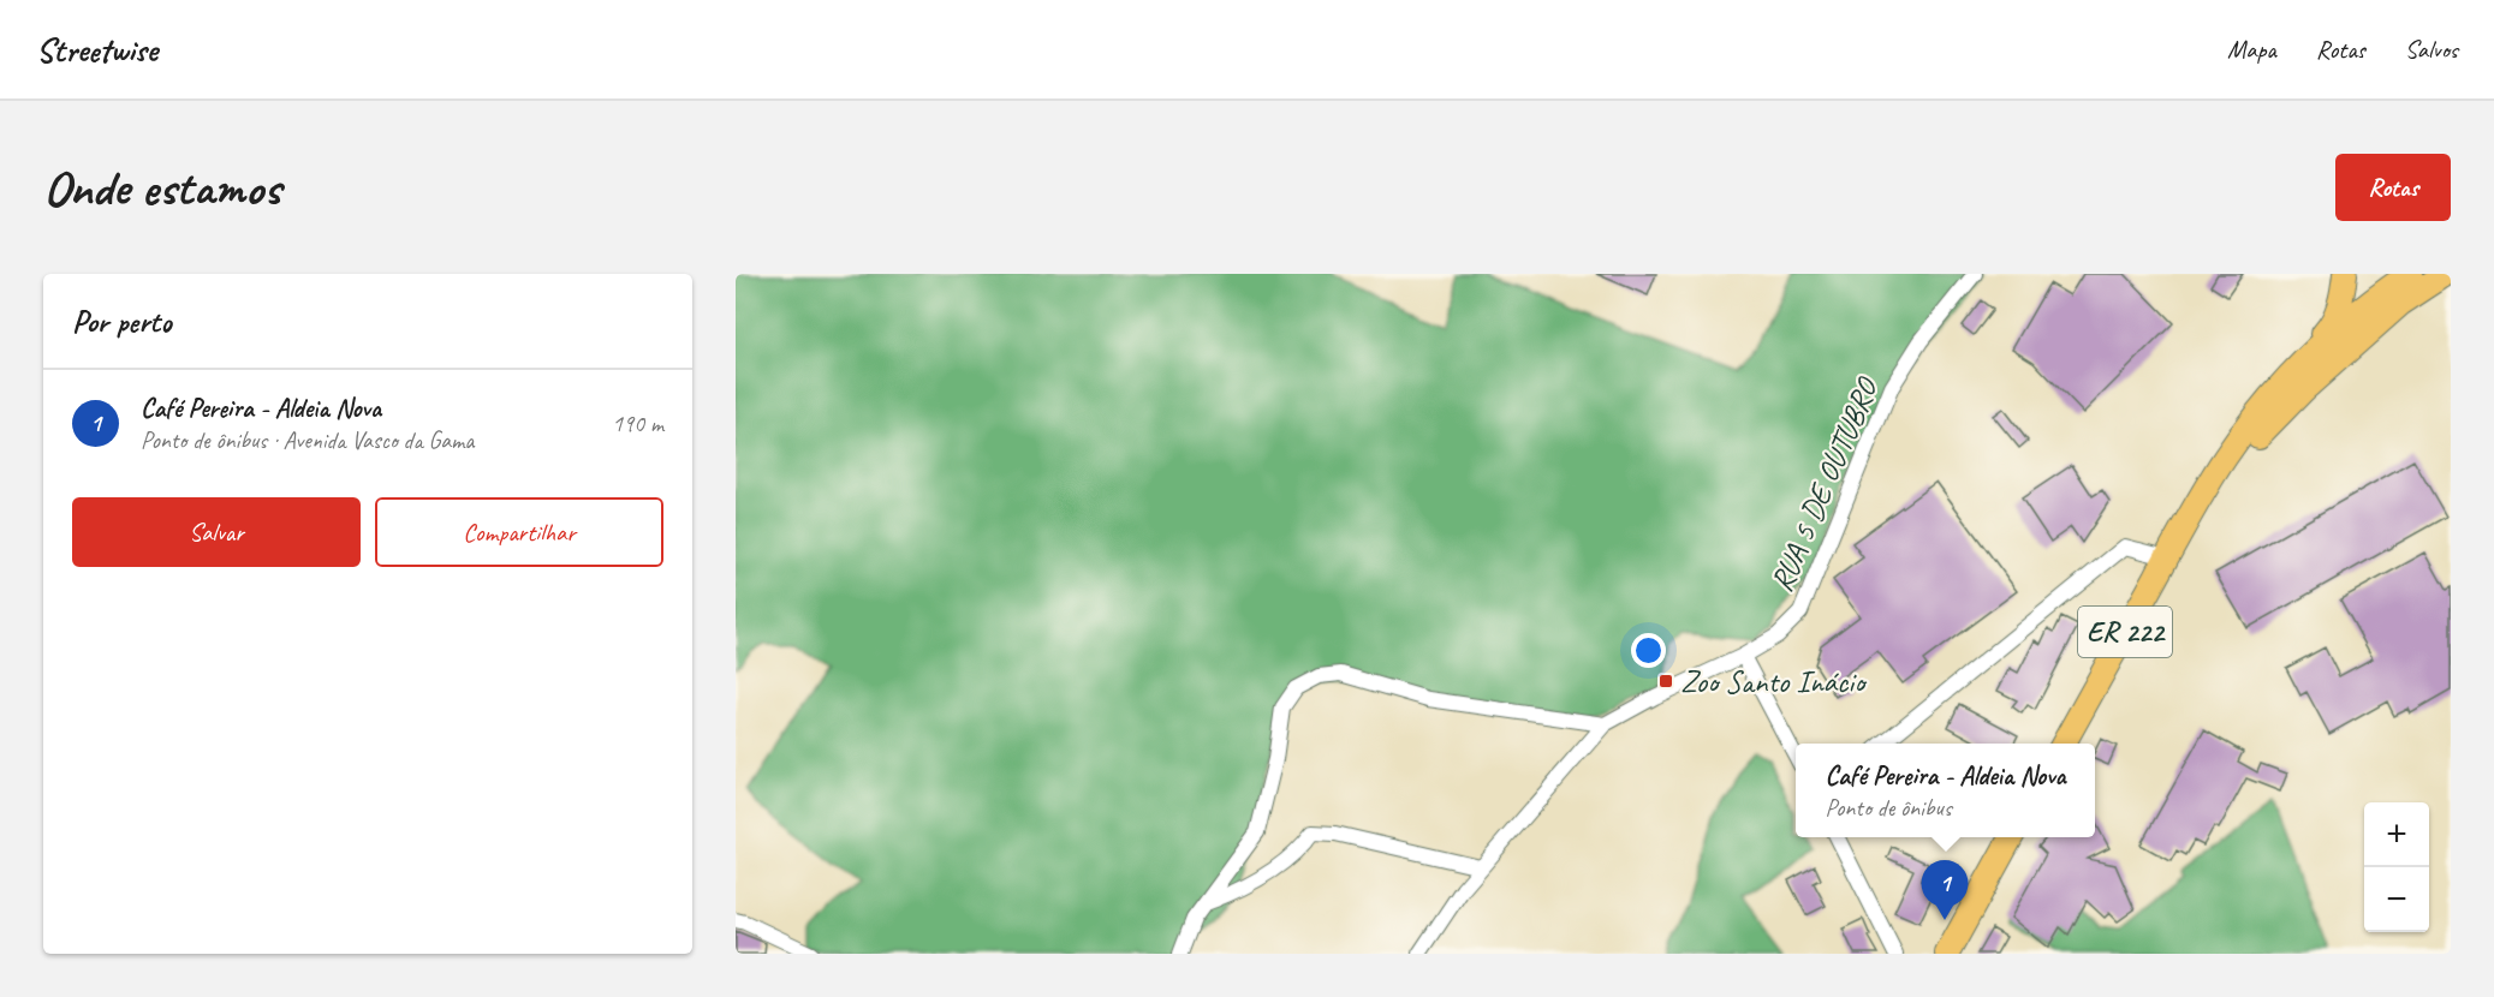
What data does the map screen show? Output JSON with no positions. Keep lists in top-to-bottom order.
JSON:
{
  "streets": {
    "main road": ["ER 222"],
    "street": ["RUA 5 DE OUTUBRO"]
  },
  "places": {
    "transit": ["Zoo Santo Inácio"]
  },
  "page": {
    "header": "Streetwise",
    "nav": ["Mapa", "Rotas", "Salvos"],
    "buttons": [
      "Rotas",
      ["Salvar", "Compartilhar"]
    ],
    "title": "Onde estamos",
    "heading": "Por perto",
    "list": [
      {
        "mark": "1",
        "name": "Café Pereira - Aldeia Nova",
        "note": "Ponto de ônibus · Avenida Vasco da Gama",
        "value": "190 m"
      }
    ],
    "popup": ["Café Pereira - Aldeia Nova", "Ponto de ônibus"],
    "map_buttons": ["+", "−"],
    "pins": "1"
  }
}
